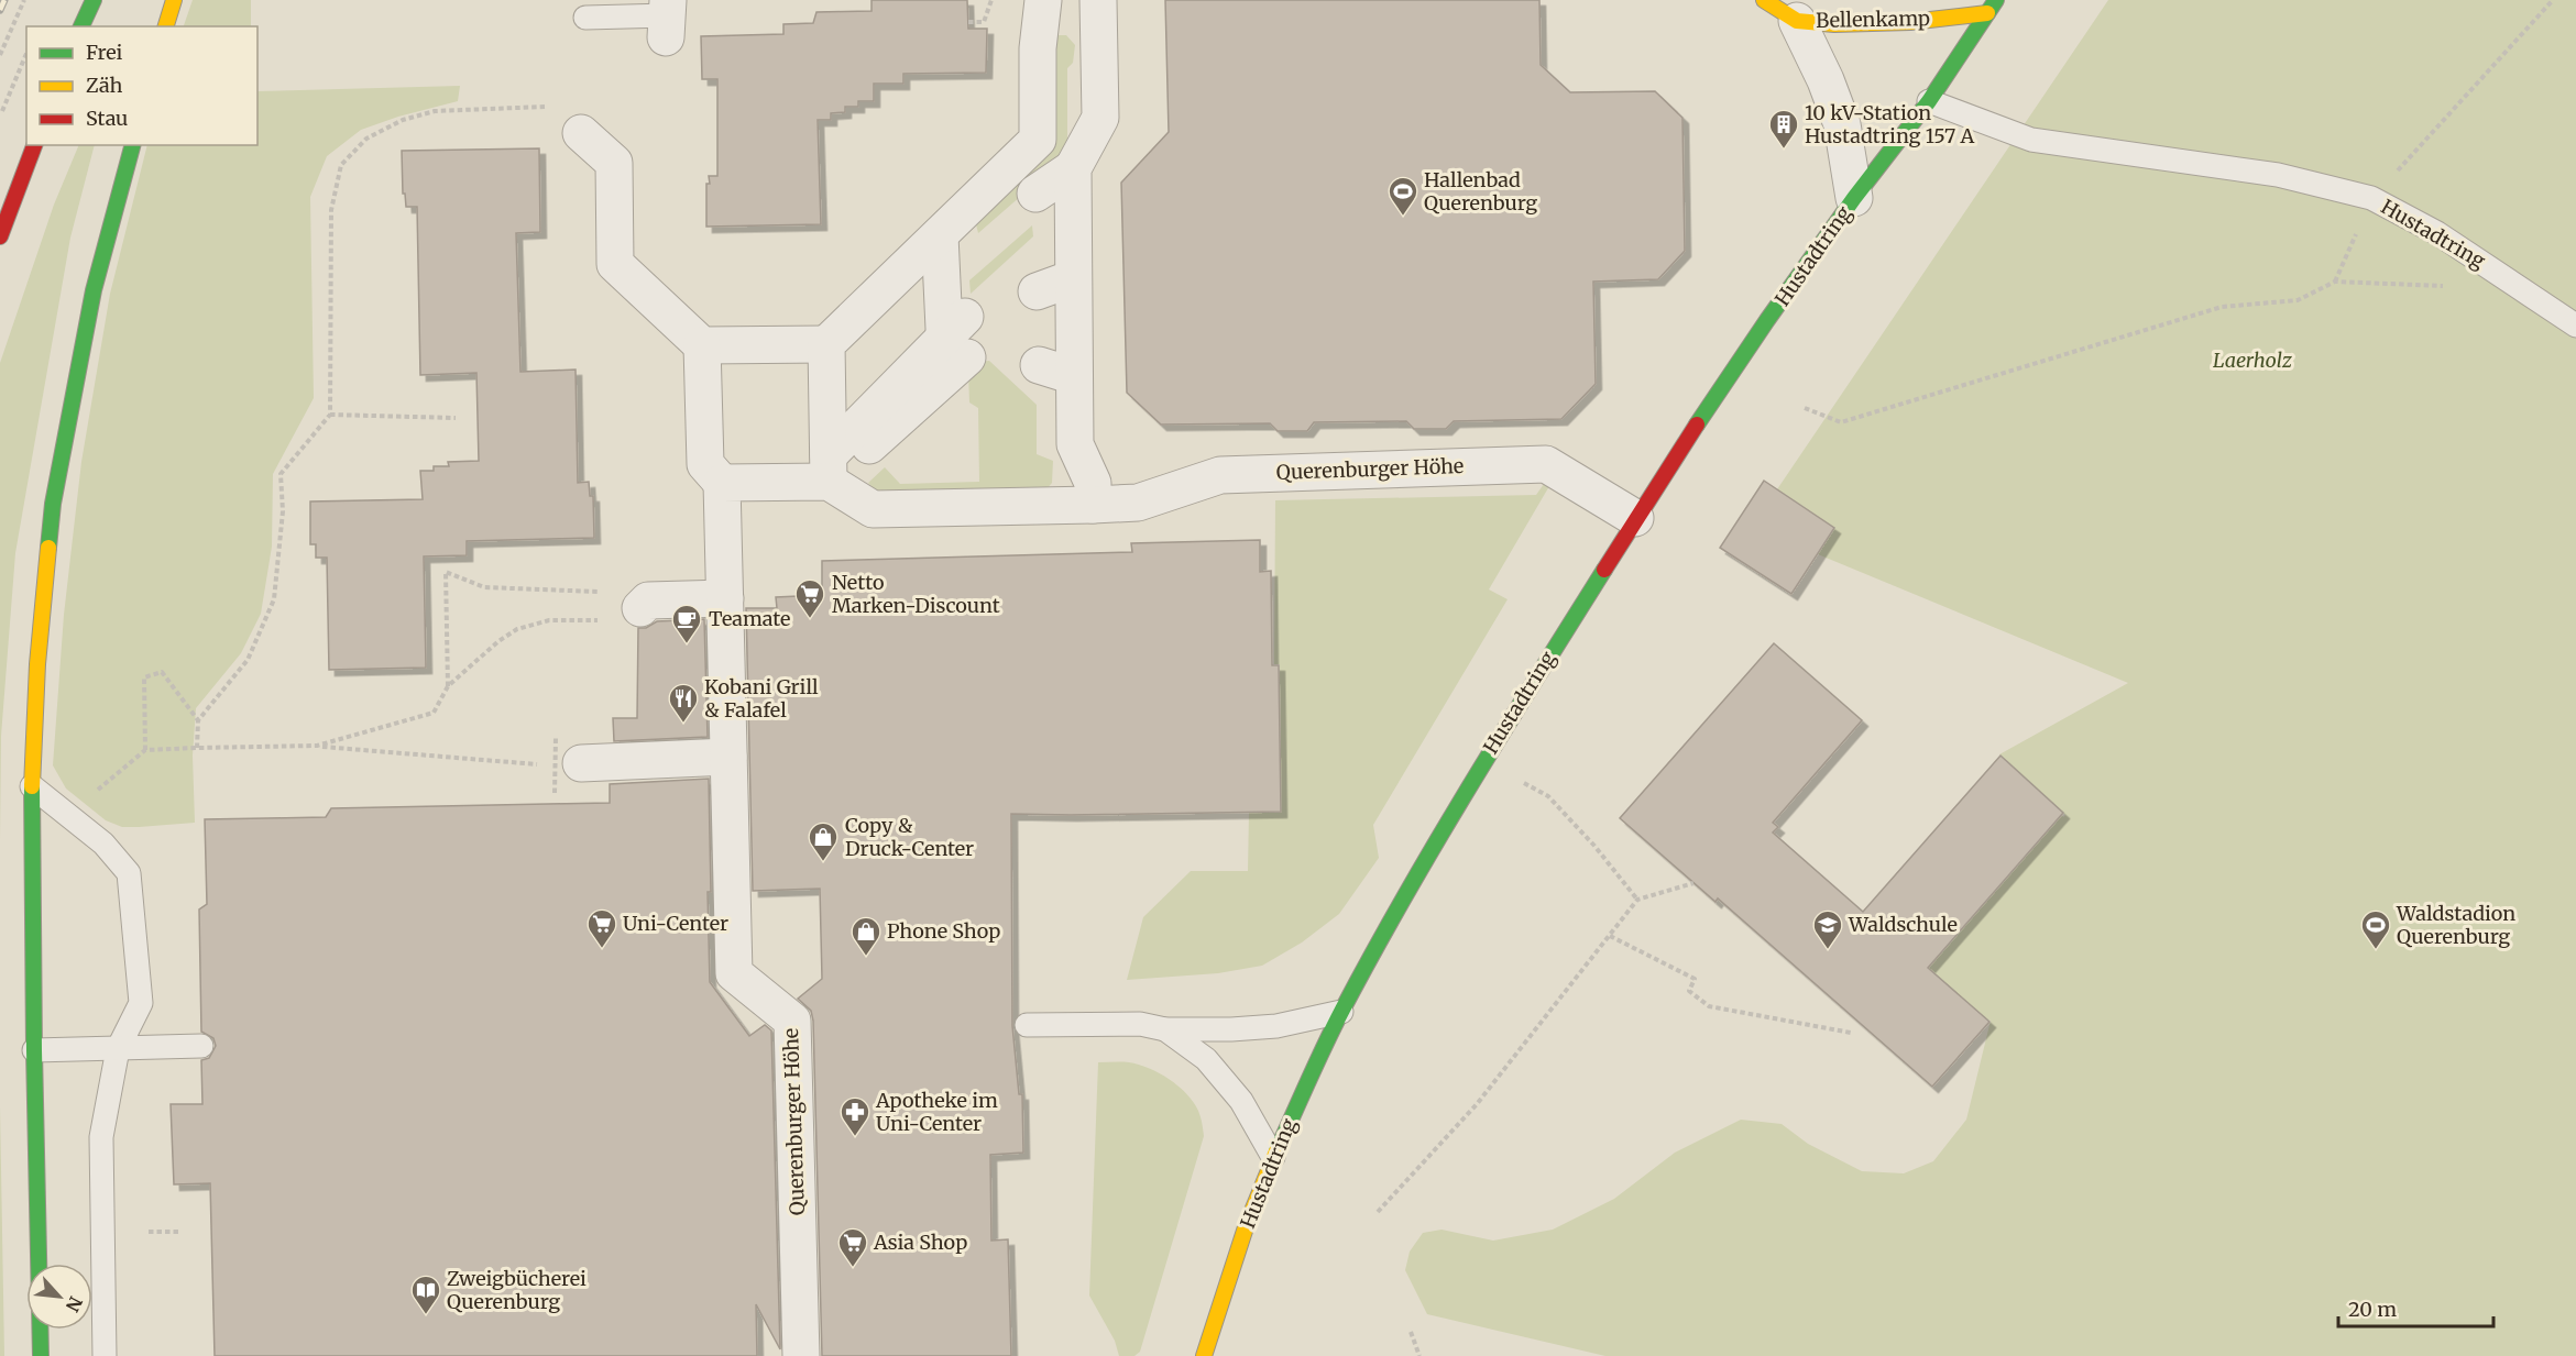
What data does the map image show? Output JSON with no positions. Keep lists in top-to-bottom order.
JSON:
{
  "streets": {
    "main road": ["Bellenkamp", "Hustadtring"],
    "street": ["Querenburger Höhe"]
  },
  "crossings": [
    ["Bellenkamp", "Hustadtring"],
    ["Hustadtring", "Querenburger Höhe"]
  ],
  "parks": ["Laerholz"],
  "places": {
    "building": ["10 kV-Station Hustadtring 157 A"],
    "sports": ["Hallenbad Querenburg", "Waldstadion Querenburg"],
    "supermarket": ["Netto Marken-Discount", "Uni-Center", "Asia Shop"],
    "cafe": ["Teamate"],
    "restaurant": ["Kobani Grill & Falafel"],
    "shop": ["Copy & Druck-Center", "Phone Shop"],
    "school or university": ["Waldschule"],
    "pharmacy": ["Apotheke im Uni-Center"],
    "library": ["Zweigbücherei Querenburg"]
  },
  "legend": ["Frei", "Zäh", "Stau"],
  "scale_bar": "20 m",
  "north": "bottom right"
}
